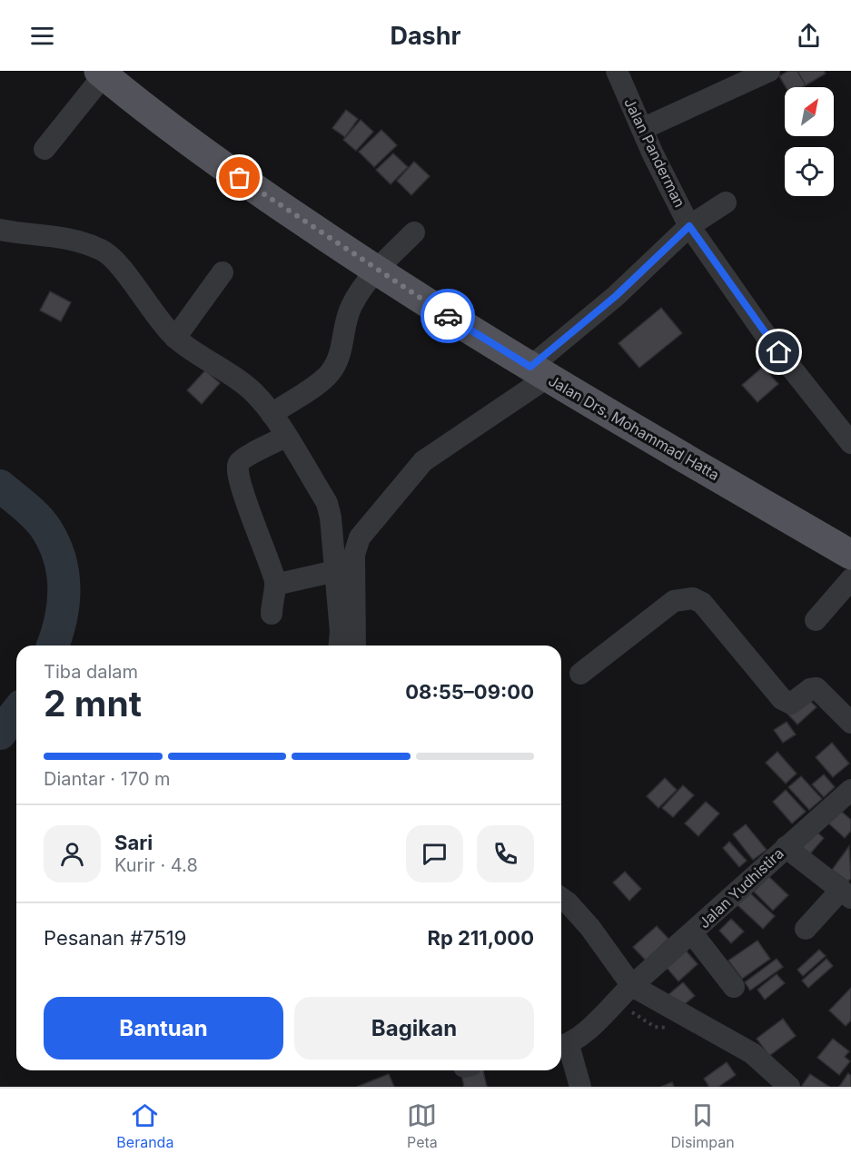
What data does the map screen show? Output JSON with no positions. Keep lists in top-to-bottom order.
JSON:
{
  "streets": {
    "main road": ["Jalan Drs. Mohammad Hatta"],
    "street": ["Jalan Panderman", "Jalan Yudhistira"]
  },
  "north": "top right",
  "page": {
    "header": "Dashr",
    "heading": ["2 mnt", "Tiba dalam", "08:55–09:00"],
    "panel": [
      "Sari",
      "Kurir · 4.8",
      "Pesanan #7519",
      "Rp 211,000"
    ],
    "bar": "Diantar · 170 m",
    "buttons": ["Bantuan", "Bagikan"],
    "tabs": ["Beranda", "Peta", "Disimpan"]
  }
}
